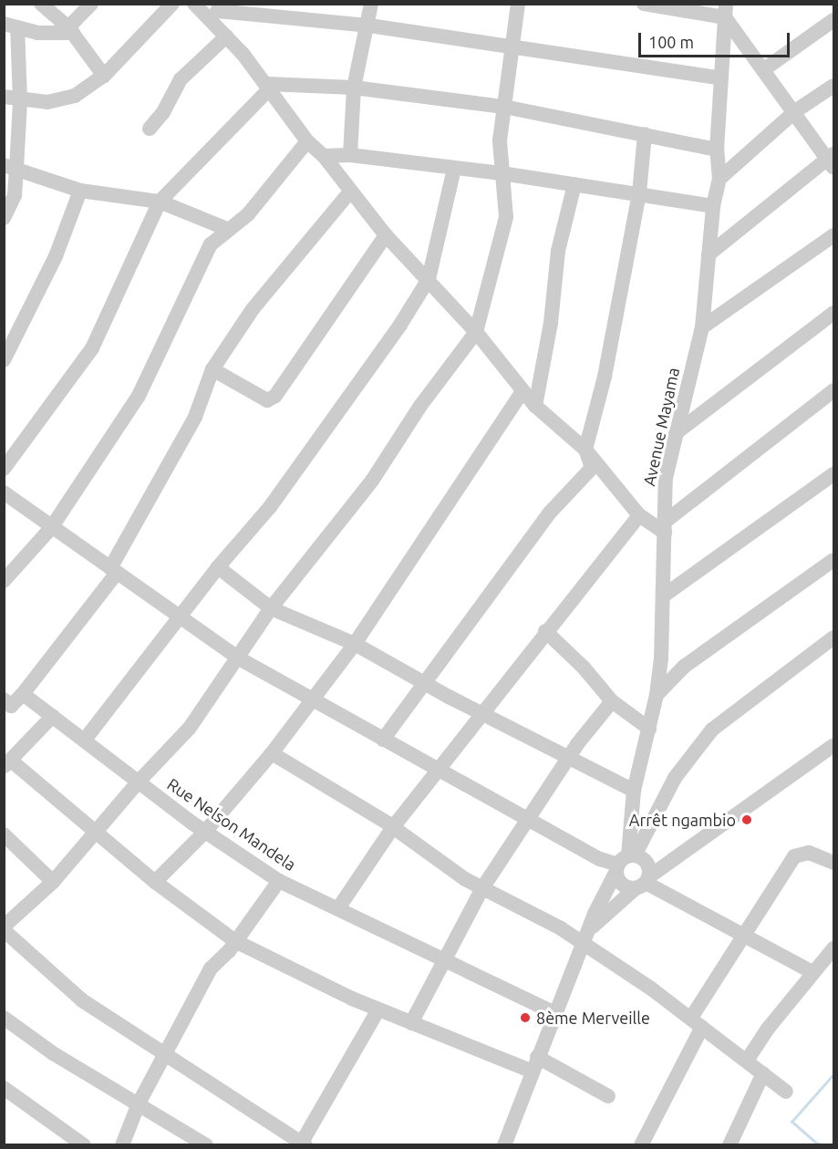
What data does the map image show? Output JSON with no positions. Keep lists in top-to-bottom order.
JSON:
{
  "streets": {
    "street": ["Avenue Mayama", "Rue Nelson Mandela"]
  },
  "places": ["Arrêt ngambio", "8ème Merveille"],
  "scale_bar": "100 m"
}
